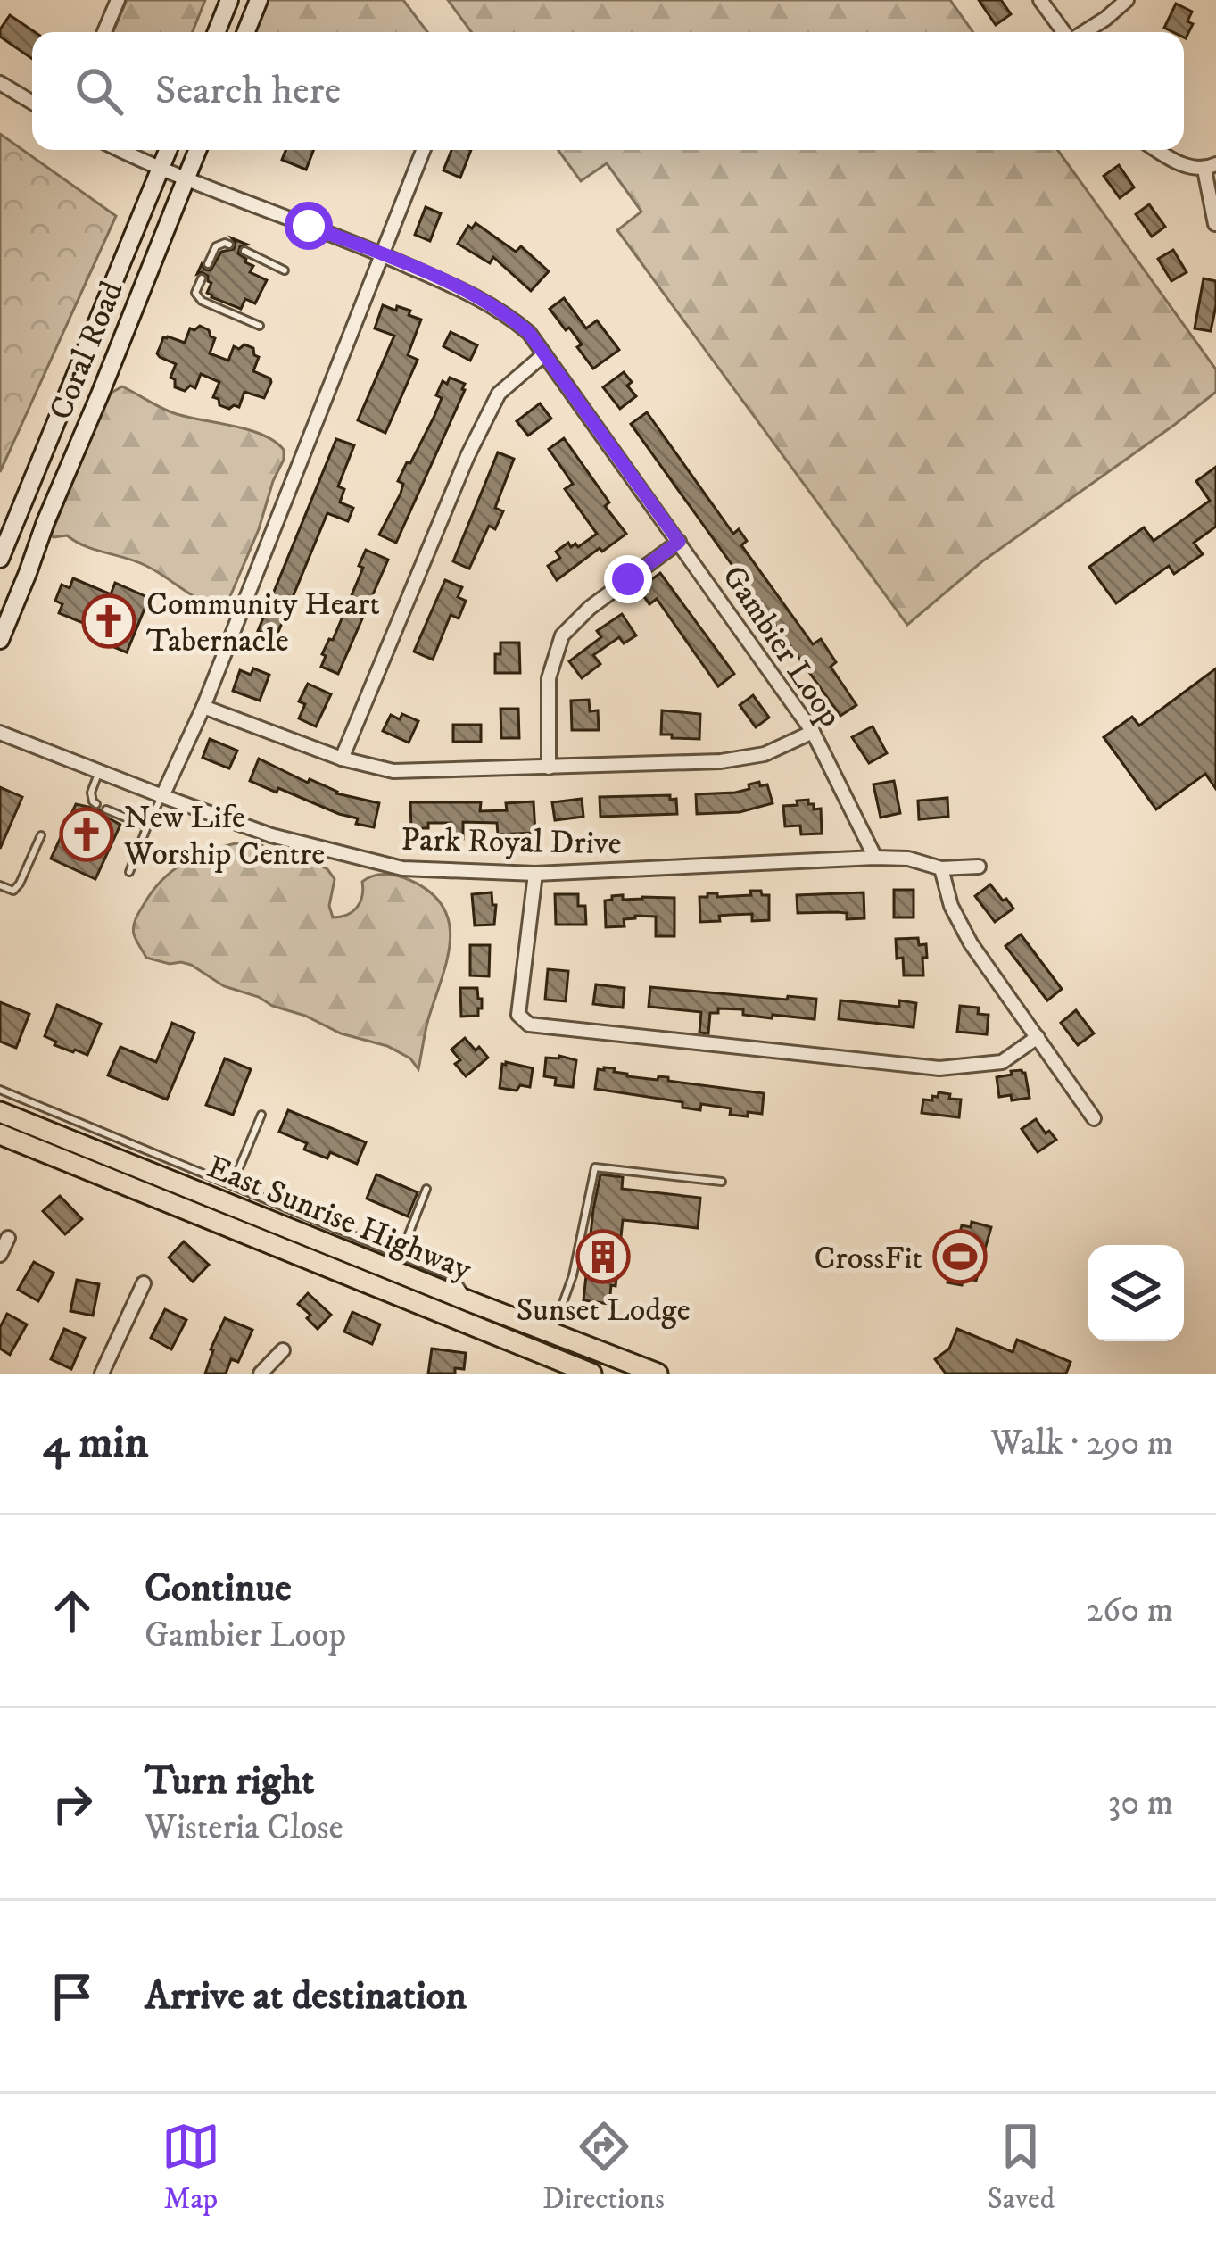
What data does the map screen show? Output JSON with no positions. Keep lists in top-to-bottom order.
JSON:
{
  "streets": {
    "main road": ["Coral Road", "East Sunrise Highway"],
    "street": ["Gambier Loop", "Park Royal Drive"]
  },
  "crossings": [
    ["Coral Road", "Gambier Loop"],
    ["Gambier Loop", "Park Royal Drive"]
  ],
  "places": {
    "church": ["Community Heart Tabernacle", "New Life Worship Centre"],
    "building": ["Sunset Lodge"],
    "sports": ["CrossFit"]
  },
  "page": {
    "search": "Search here",
    "heading": ["4 min", "Walk · 290 m"],
    "list": [
      ["Continue", "Gambier Loop", "260 m"],
      ["Turn right", "Wisteria Close", "30 m"],
      "Arrive at destination"
    ],
    "nav": ["Map", "Directions", "Saved"]
  }
}
